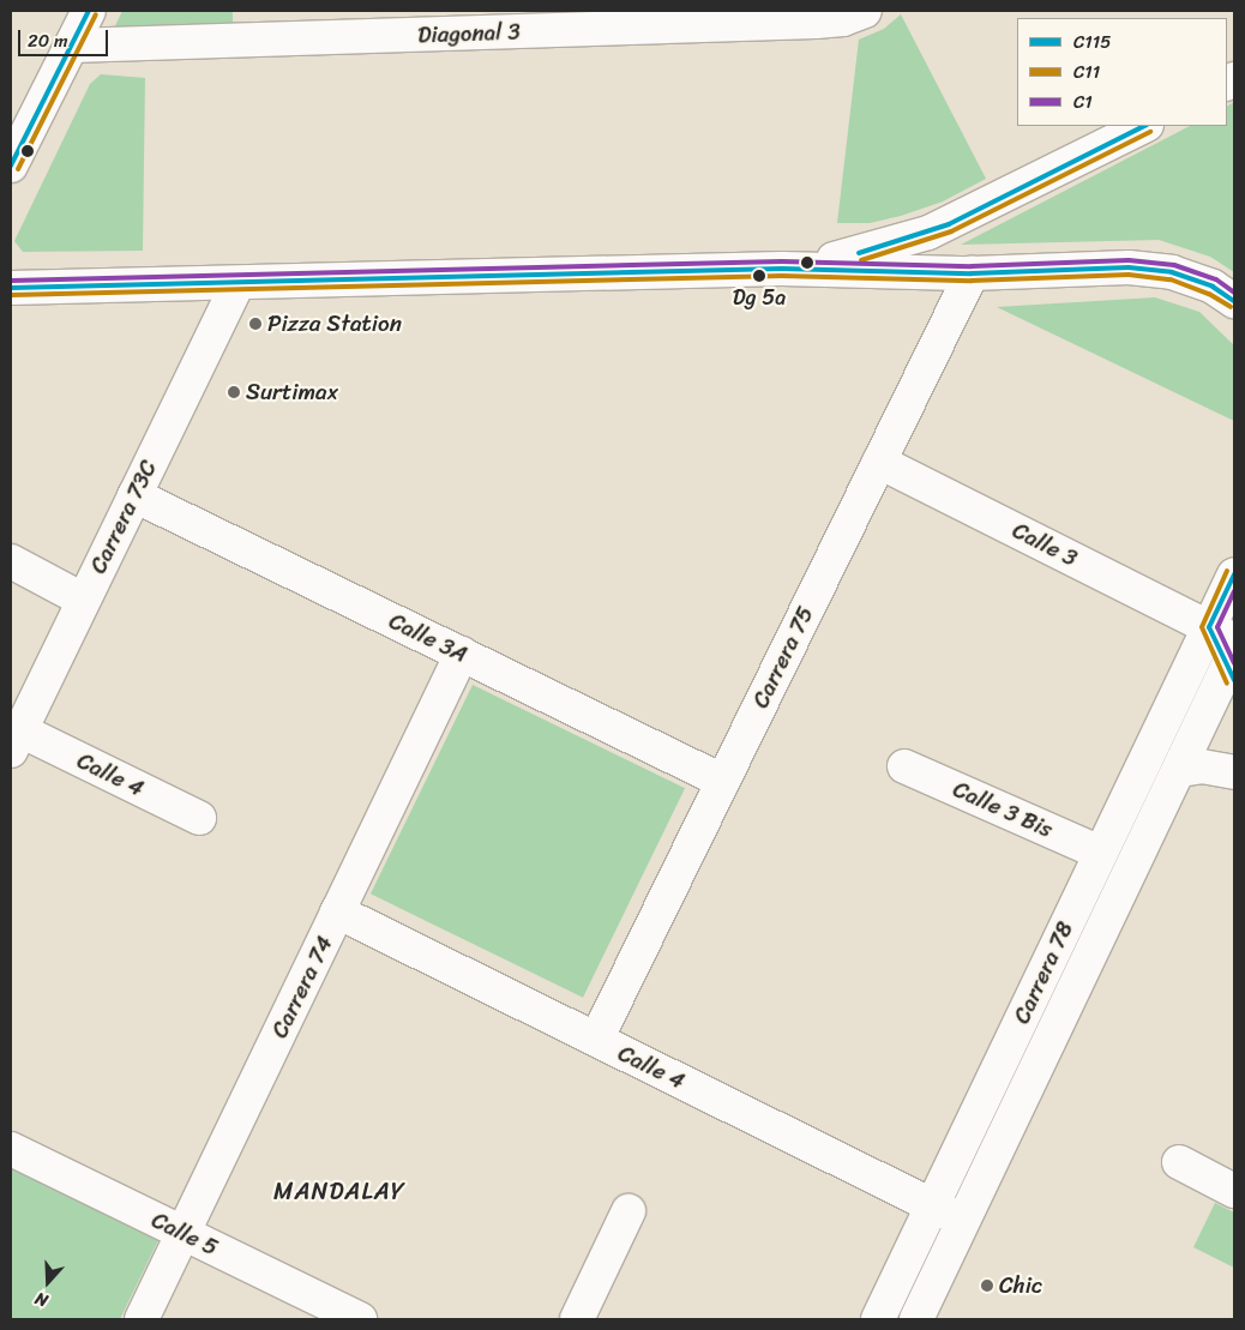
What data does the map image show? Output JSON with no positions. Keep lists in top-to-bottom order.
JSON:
{
  "streets": {
    "street": [
      "Diagonal 3",
      "Carrera 73C",
      "Calle 3",
      "Calle 3A",
      "Carrera 75",
      "Calle 4",
      "Calle 3 Bis",
      "Carrera 78",
      "Carrera 74",
      "Calle 5"
    ]
  },
  "crossings": [
    ["Carrera 73C", "Calle 3A"],
    ["Carrera 73C", "Calle 4"],
    ["Calle 3", "Carrera 75"],
    ["Calle 3", "Carrera 78"],
    ["Calle 3A", "Carrera 75"],
    ["Calle 3A", "Carrera 74"],
    ["Carrera 75", "Calle 4"],
    ["Calle 4", "Carrera 78"],
    ["Calle 4", "Carrera 74"],
    ["Calle 3 Bis", "Carrera 78"],
    ["Carrera 74", "Calle 5"]
  ],
  "districts": ["MANDALAY"],
  "places": [
    "Dg 5a",
    "Pizza Station",
    "Surtimax",
    "Chic"
  ],
  "lines": ["transit line C115", "transit line C11", "transit line C1"],
  "legend": ["C115", "C11", "C1"],
  "scale_bar": "20 m",
  "north": "bottom"
}
